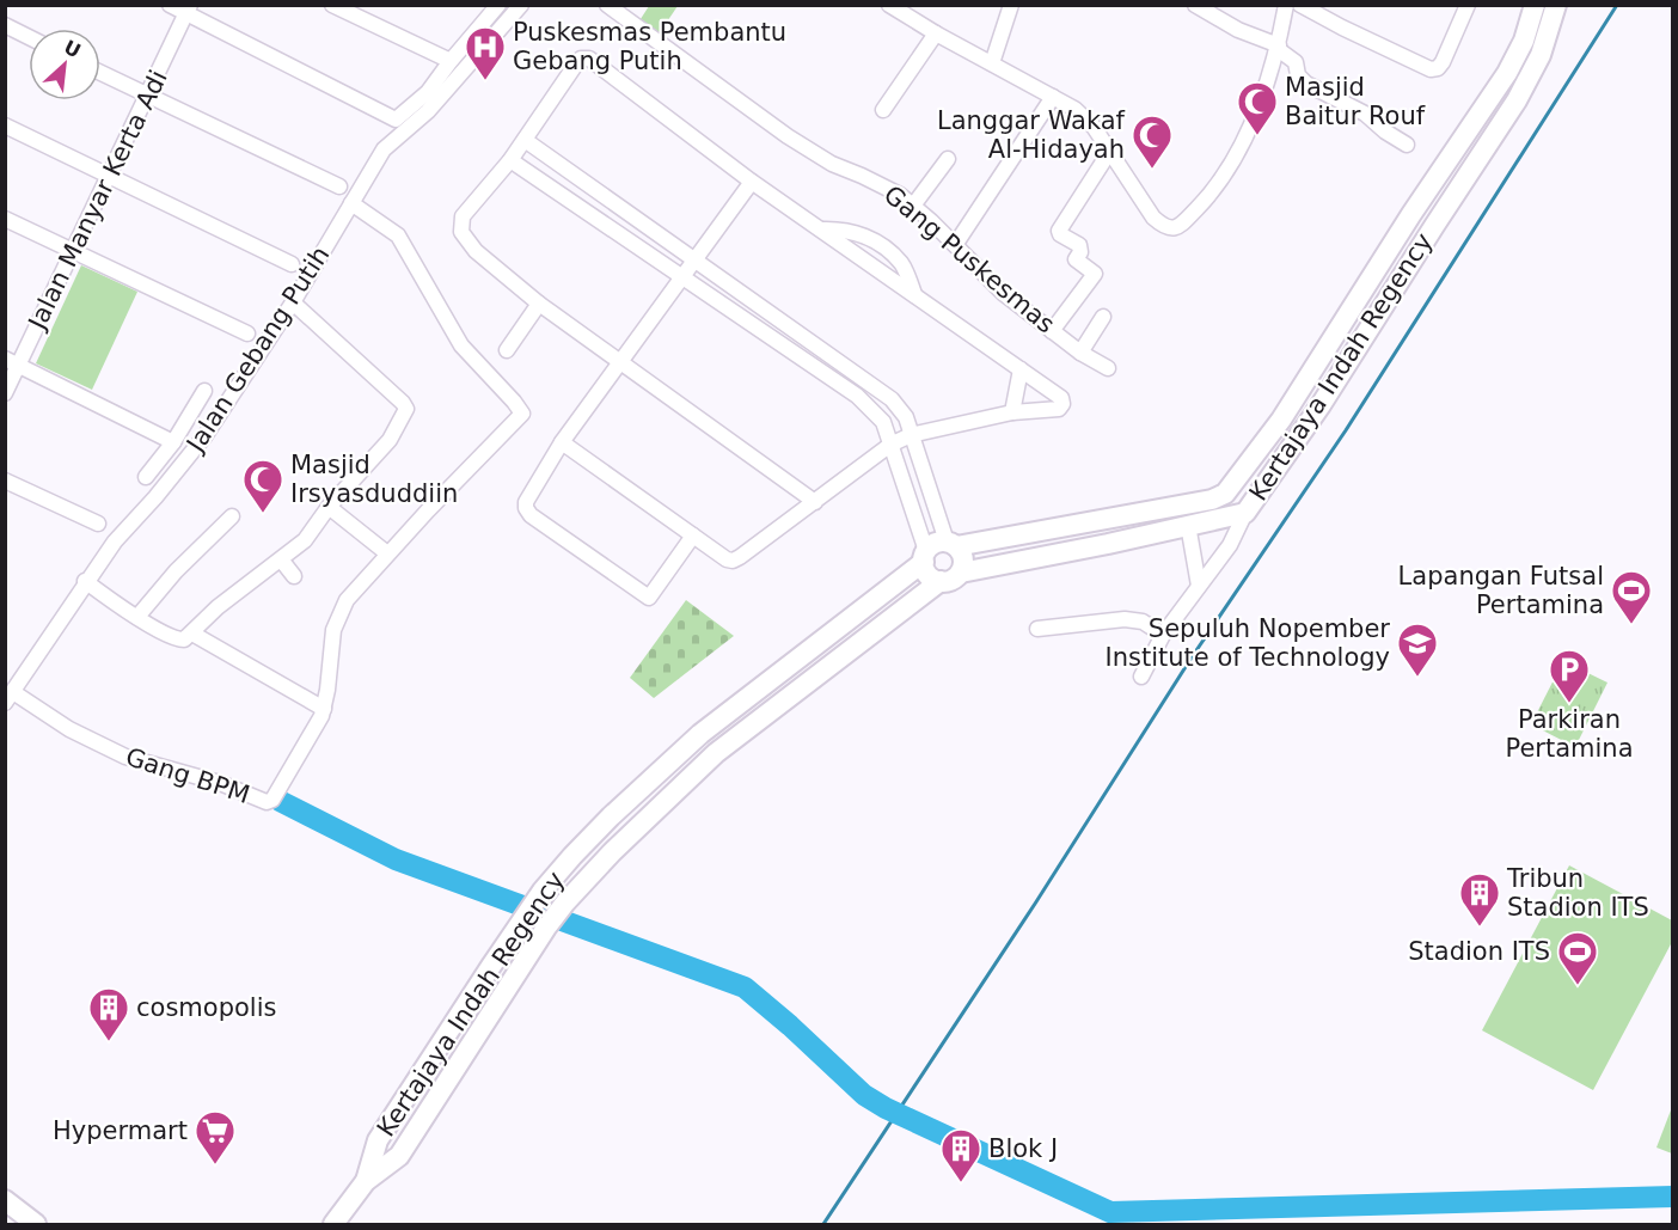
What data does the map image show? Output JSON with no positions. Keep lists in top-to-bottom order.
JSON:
{
  "streets": {
    "street": [
      "Jalan Manyar Kerta Adi",
      "Gang Puskesmas",
      "Jalan Gebang Putih",
      "Kertajaya Indah Regency",
      "Gang BPM"
    ]
  },
  "crossings": [
    ["Jalan Gebang Putih", "Gang BPM"]
  ],
  "places": {
    "hospital": ["Puskesmas Pembantu Gebang Putih"],
    "mosque": ["Masjid Baitur Rouf", "Langgar Wakaf Al-Hidayah", "Masjid Irsyasduddiin"],
    "sports": ["Lapangan Futsal Pertamina", "Stadion ITS"],
    "school or university": ["Sepuluh Nopember Institute of Technology"],
    "parking": ["Parkiran Pertamina"],
    "building": ["Tribun Stadion ITS", "cosmopolis", "Blok J"],
    "supermarket": ["Hypermart"]
  },
  "north": "top right"
}
